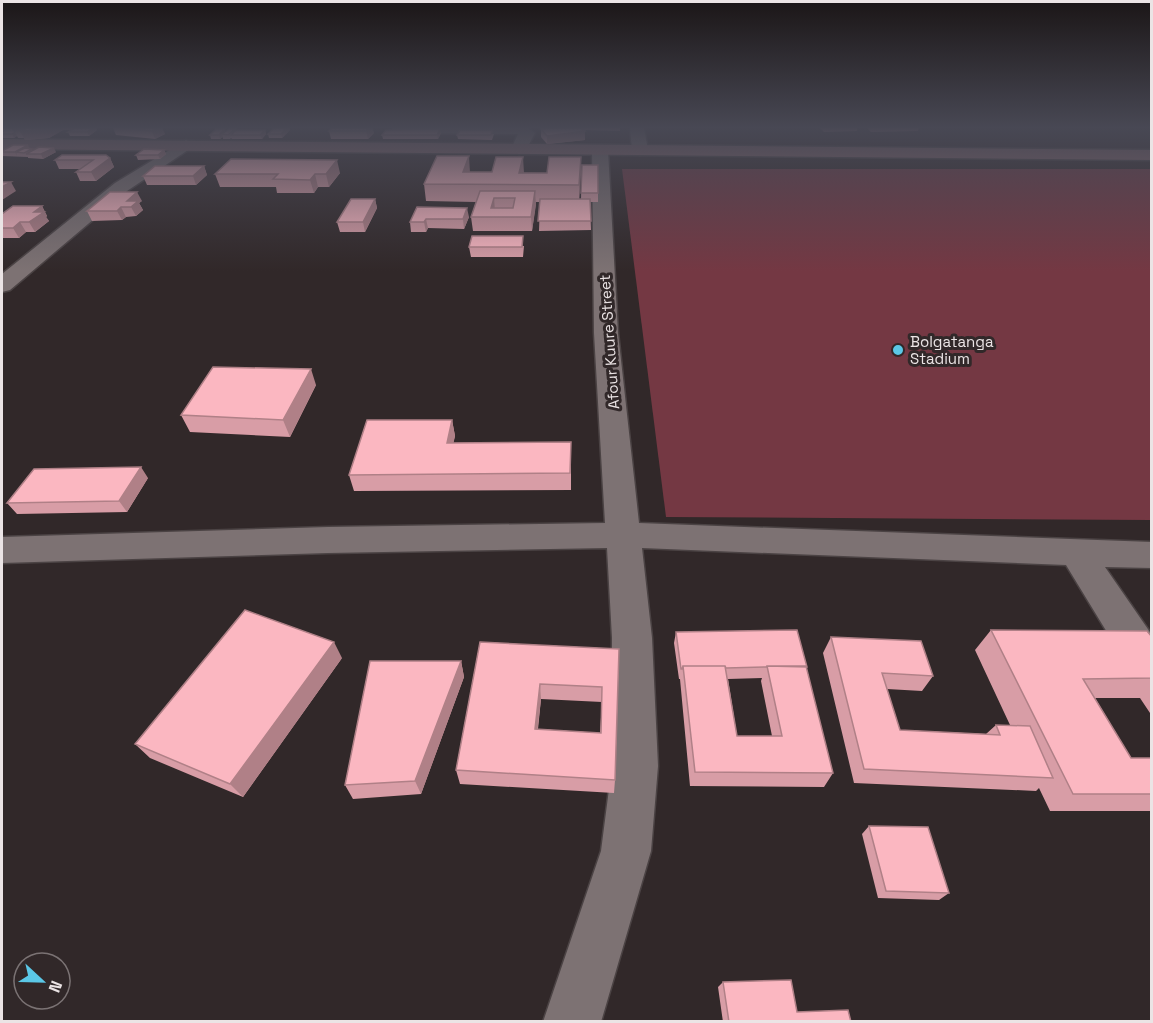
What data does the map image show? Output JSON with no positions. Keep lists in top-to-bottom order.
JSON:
{
  "streets": {
    "street": ["Afour Kuure Street"]
  },
  "places": ["Bolgatanga Stadium"],
  "north": "right"
}
